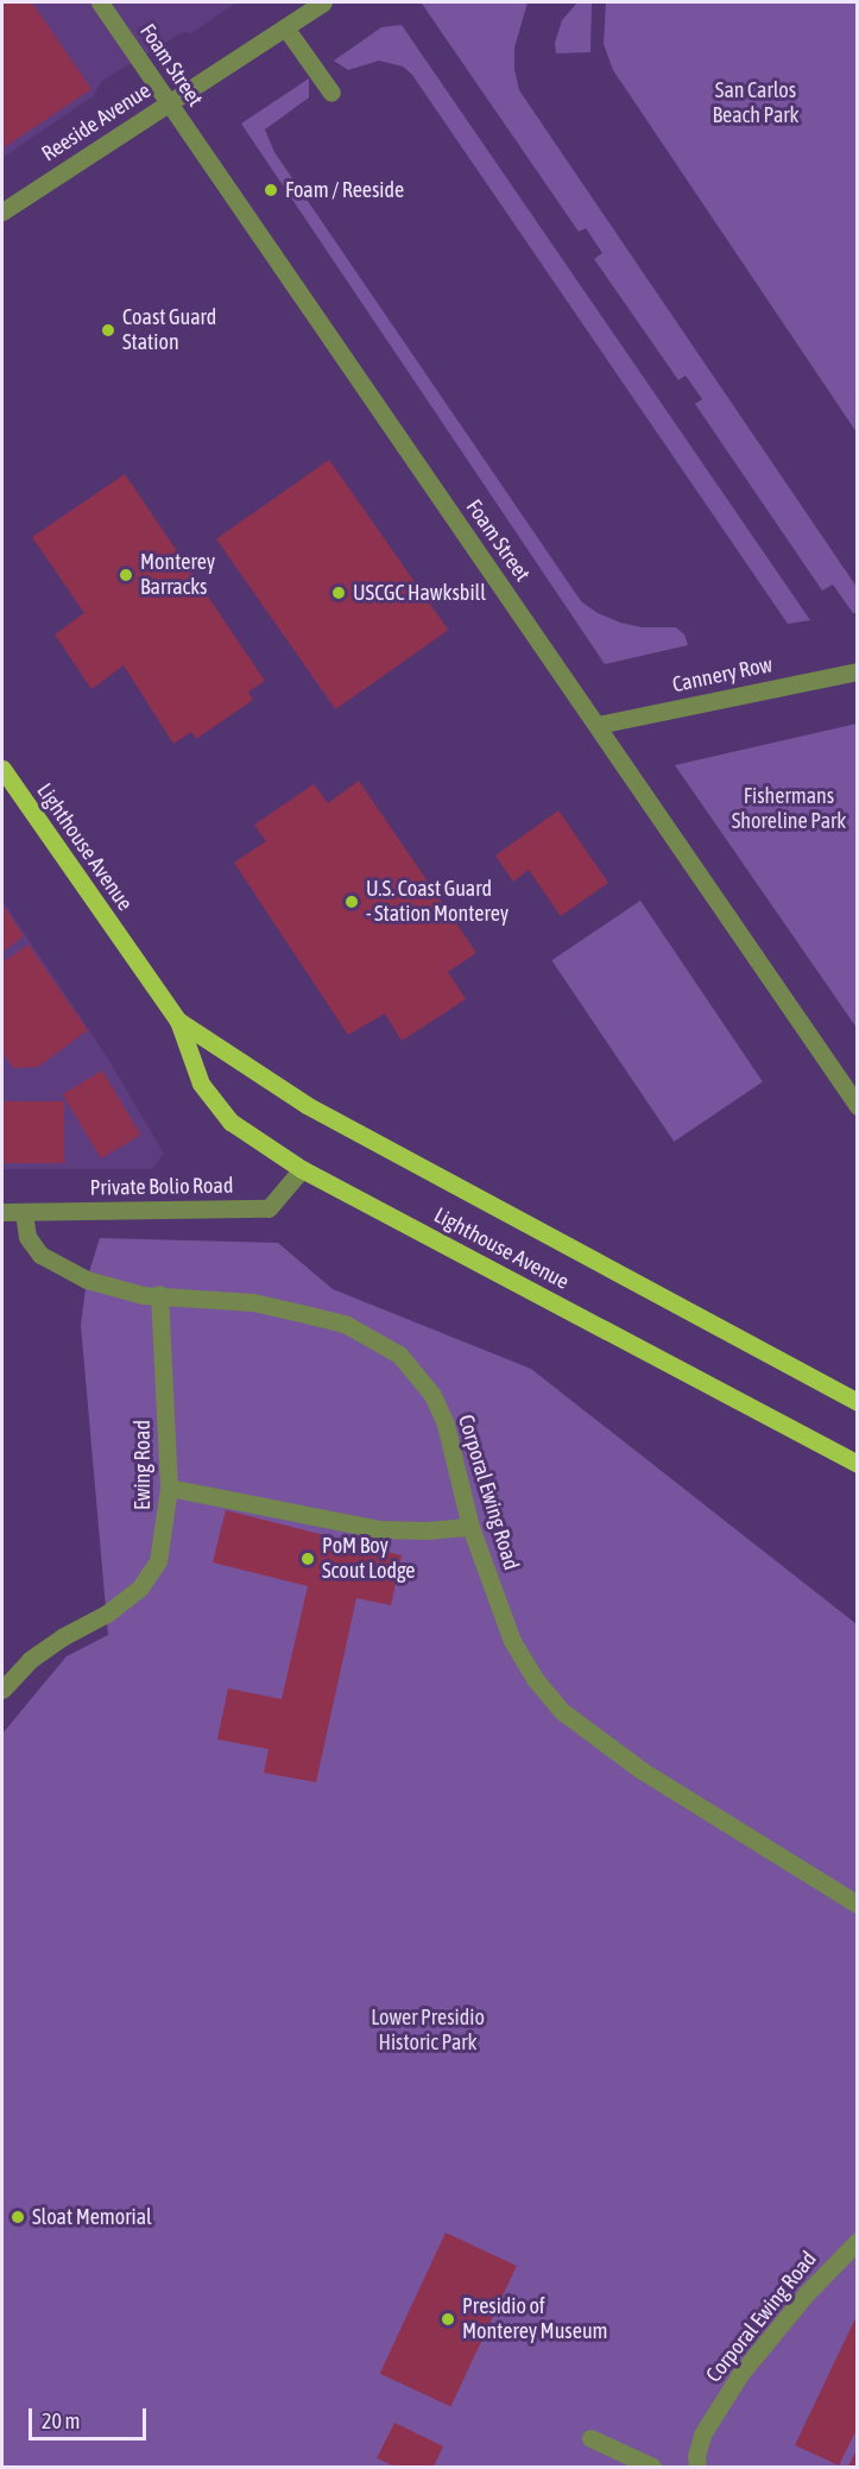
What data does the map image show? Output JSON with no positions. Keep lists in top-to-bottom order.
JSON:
{
  "streets": {
    "main road": ["Lighthouse Avenue"],
    "street": [
      "Foam Street",
      "Reeside Avenue",
      "Cannery Row",
      "Private Bolio Road",
      "Ewing Road",
      "Corporal Ewing Road"
    ]
  },
  "crossings": [
    ["Foam Street", "Reeside Avenue"],
    ["Foam Street", "Cannery Row"],
    ["Lighthouse Avenue", "Private Bolio Road"],
    ["Private Bolio Road", "Corporal Ewing Road"],
    ["Ewing Road", "Corporal Ewing Road"]
  ],
  "parks": ["San Carlos Beach Park", "Fishermans Shoreline Park", "Lower Presidio Historic Park"],
  "places": [
    "Foam / Reeside",
    "Coast Guard Station",
    "Monterey Barracks",
    "USCGC Hawksbill",
    "U.S. Coast Guard - Station Monterey",
    "PoM Boy Scout Lodge",
    "Sloat Memorial",
    "Presidio of Monterey Museum"
  ],
  "scale_bar": "20 m"
}
